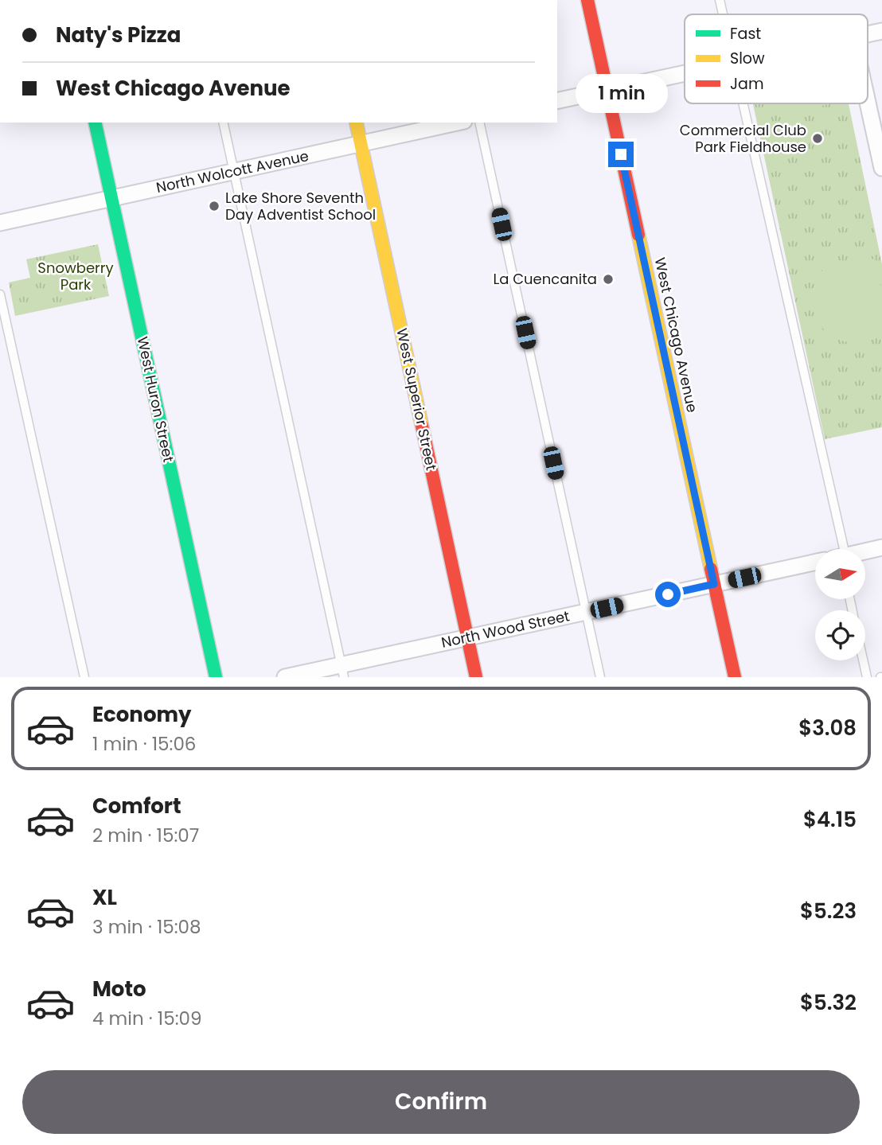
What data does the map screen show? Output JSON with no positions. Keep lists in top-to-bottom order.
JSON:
{
  "streets": {
    "street": [
      "North Wolcott Avenue",
      "West Chicago Avenue",
      "West Huron Street",
      "West Superior Street",
      "North Wood Street"
    ]
  },
  "crossings": [
    ["North Wolcott Avenue", "West Huron Street"],
    ["North Wolcott Avenue", "West Superior Street"],
    ["West Chicago Avenue", "North Wood Street"],
    ["West Superior Street", "North Wood Street"]
  ],
  "parks": ["Snowberry Park"],
  "places": ["Commercial Club Park Fieldhouse", "Lake Shore Seventh Day Adventist School", "La Cuencanita"],
  "legend": ["Fast", "Slow", "Jam"],
  "north": "right",
  "page": {
    "banner": ["Naty's Pizza", "West Chicago Avenue"],
    "bubble": "1 min",
    "list": [
      {
        "name": "Economy",
        "note": "1 min · 15:06",
        "value": "$3.08"
      },
      {
        "name": "Comfort",
        "note": "2 min · 15:07",
        "value": "$4.15"
      },
      {
        "name": "XL",
        "note": "3 min · 15:08",
        "value": "$5.23"
      },
      {
        "name": "Moto",
        "note": "4 min · 15:09",
        "value": "$5.32"
      }
    ],
    "buttons": "Confirm"
  }
}
